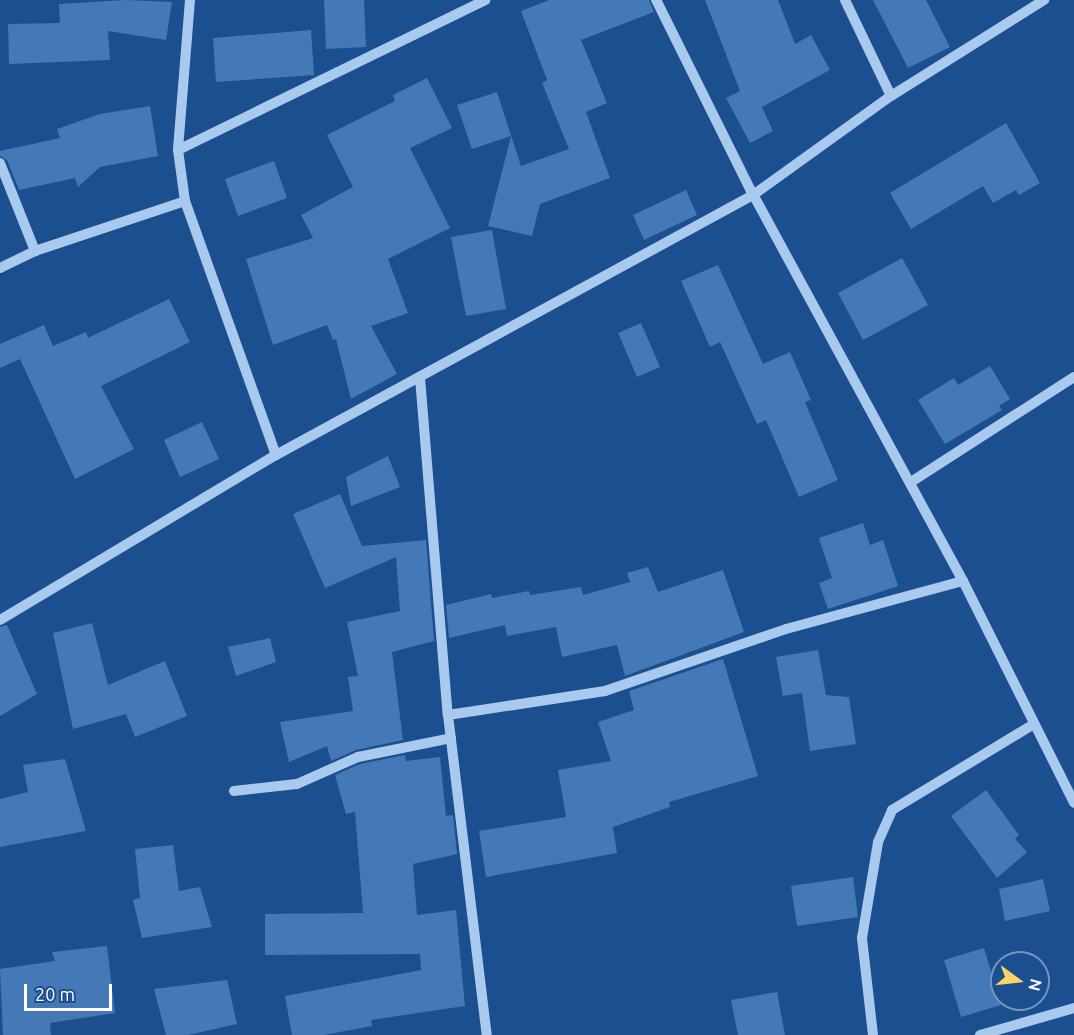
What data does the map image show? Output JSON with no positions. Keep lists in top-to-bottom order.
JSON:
{
  "scale_bar": "20 m",
  "north": "right"
}
